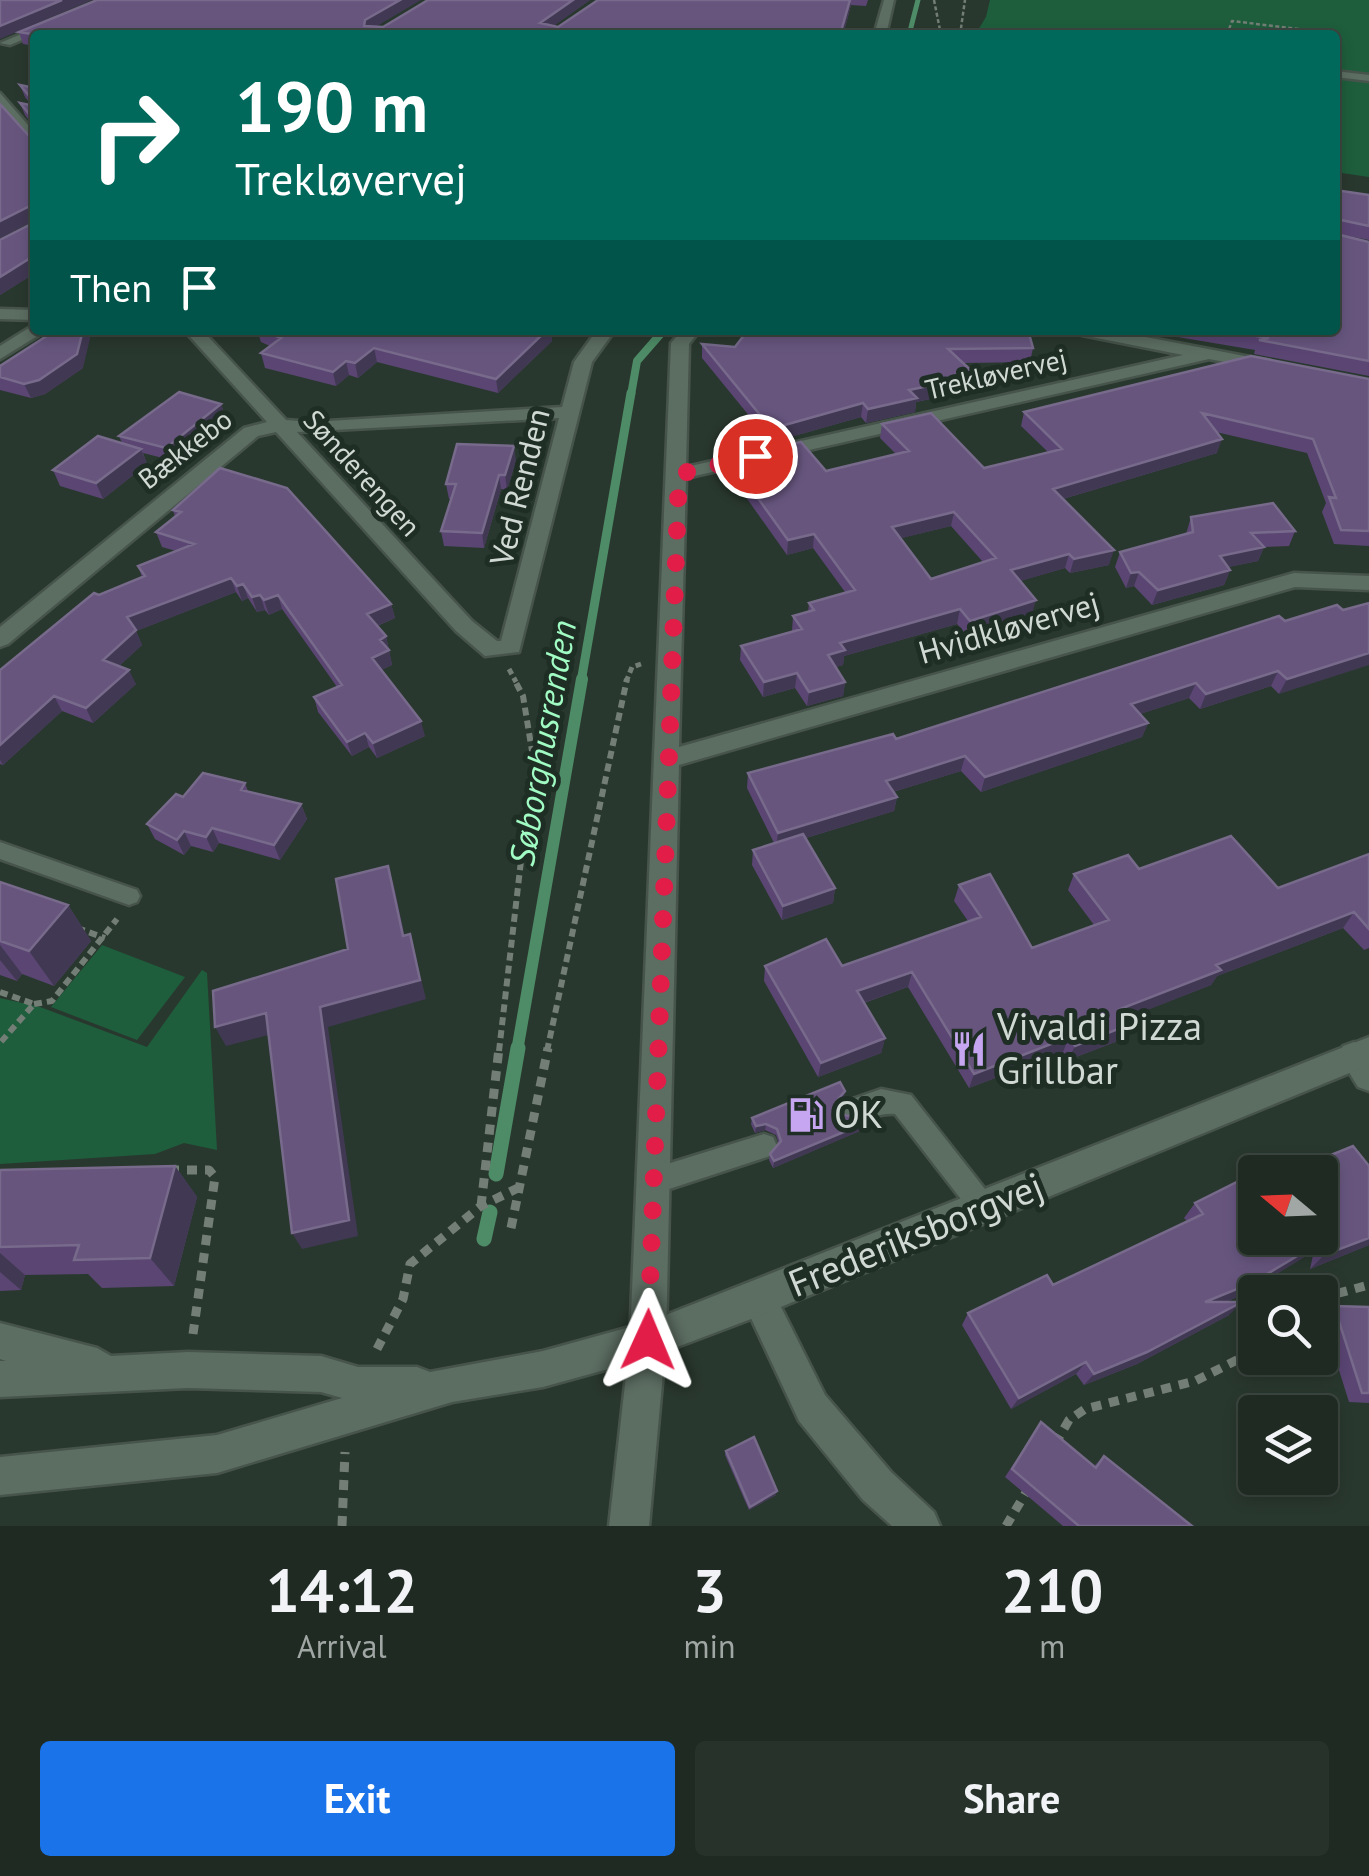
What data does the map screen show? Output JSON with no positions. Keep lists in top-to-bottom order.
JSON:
{
  "streets": {
    "street": [
      "Trekløvervej",
      "Bækkebo",
      "Sønderengen",
      "Ved Renden",
      "Hvidkløvervej",
      "Frederiksborgvej"
    ]
  },
  "crossings": [
    ["Bækkebo", "Sønderengen"],
    ["Bækkebo", "Ved Renden"],
    ["Sønderengen", "Ved Renden"]
  ],
  "water": ["Søborghusrenden"],
  "places": {
    "restaurant": ["Vivaldi Pizza Grillbar"],
    "fuel station": ["OK"]
  },
  "north": "left",
  "page": {
    "turn": ["190 m", "Trekløvervej"],
    "then": "Then",
    "eta": [
      "14:12",
      "Arrival",
      "3",
      "min",
      "210",
      "m"
    ],
    "buttons": ["Exit", "Share"]
  }
}
